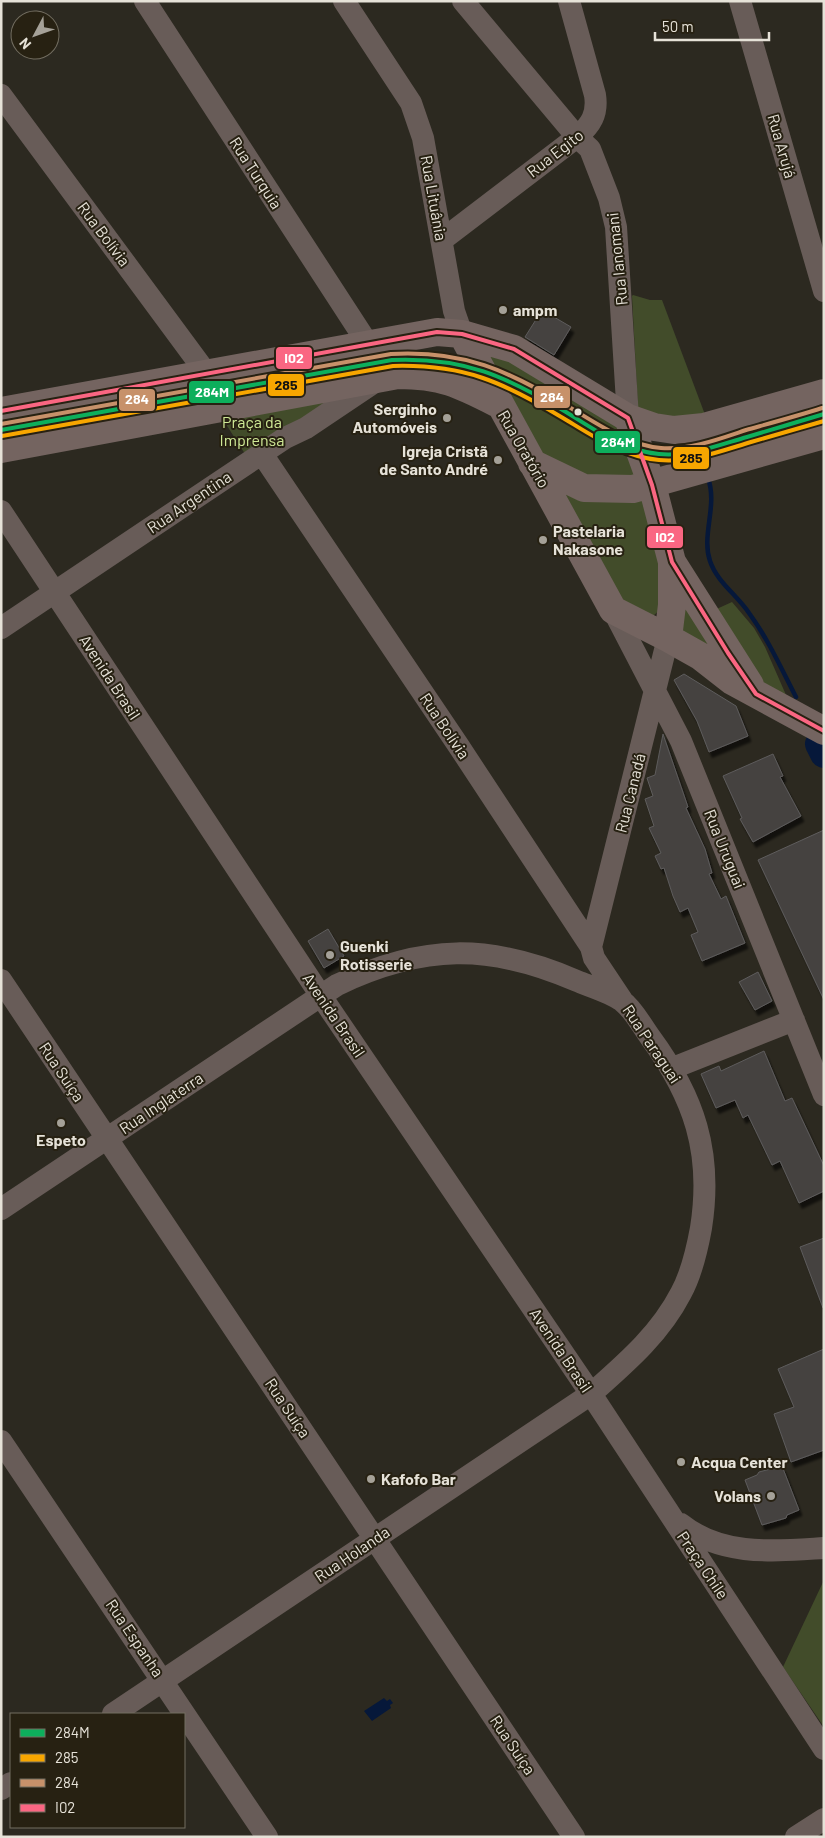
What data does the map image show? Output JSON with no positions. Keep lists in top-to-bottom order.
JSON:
{
  "streets": {
    "main road": ["Rua Lituânia", "Rua Oratório"],
    "street": [
      "Rua Arujá",
      "Rua Egito",
      "Rua Turquia",
      "Rua Bolívia",
      "Rua Ianomani",
      "Rua Argentina",
      "Avenida Brasil",
      "Rua Canadá",
      "Rua Uruguai",
      "Rua Paraguai",
      "Rua Suíça",
      "Rua Inglaterra",
      "Rua Holanda",
      "Praça Chile",
      "Rua Espanha"
    ]
  },
  "crossings": [
    ["Rua Egito", "Rua Lituânia"],
    ["Rua Egito", "Rua Ianomani"],
    ["Rua Lituânia", "Rua Oratório"],
    ["Rua Bolívia", "Rua Argentina"],
    ["Rua Bolívia", "Rua Canadá"],
    ["Rua Bolívia", "Rua Paraguai"],
    ["Rua Oratório", "Rua Argentina"],
    ["Rua Oratório", "Rua Uruguai"],
    ["Rua Argentina", "Avenida Brasil"],
    ["Avenida Brasil", "Rua Paraguai"],
    ["Avenida Brasil", "Rua Inglaterra"],
    ["Avenida Brasil", "Rua Holanda"],
    ["Avenida Brasil", "Praça Chile"],
    ["Rua Canadá", "Rua Uruguai"],
    ["Rua Paraguai", "Rua Inglaterra"],
    ["Rua Paraguai", "Rua Holanda"],
    ["Rua Suíça", "Rua Inglaterra"],
    ["Rua Suíça", "Rua Holanda"],
    ["Rua Holanda", "Rua Espanha"]
  ],
  "parks": ["Praça da Imprensa"],
  "places": [
    "ampm",
    "Serginho Automóveis",
    "Igreja Cristã de Santo André",
    "Pastelaria Nakasone",
    "Guenki Rotisserie",
    "Espeto",
    "Acqua Center",
    "Kafofo Bar",
    "Volans"
  ],
  "lines": [
    "transit line I02",
    "transit line 284",
    "transit line 284M",
    "transit line 285"
  ],
  "legend": [
    "284M",
    "285",
    "284",
    "I02"
  ],
  "scale_bar": "50 m",
  "north": "bottom left"
}
